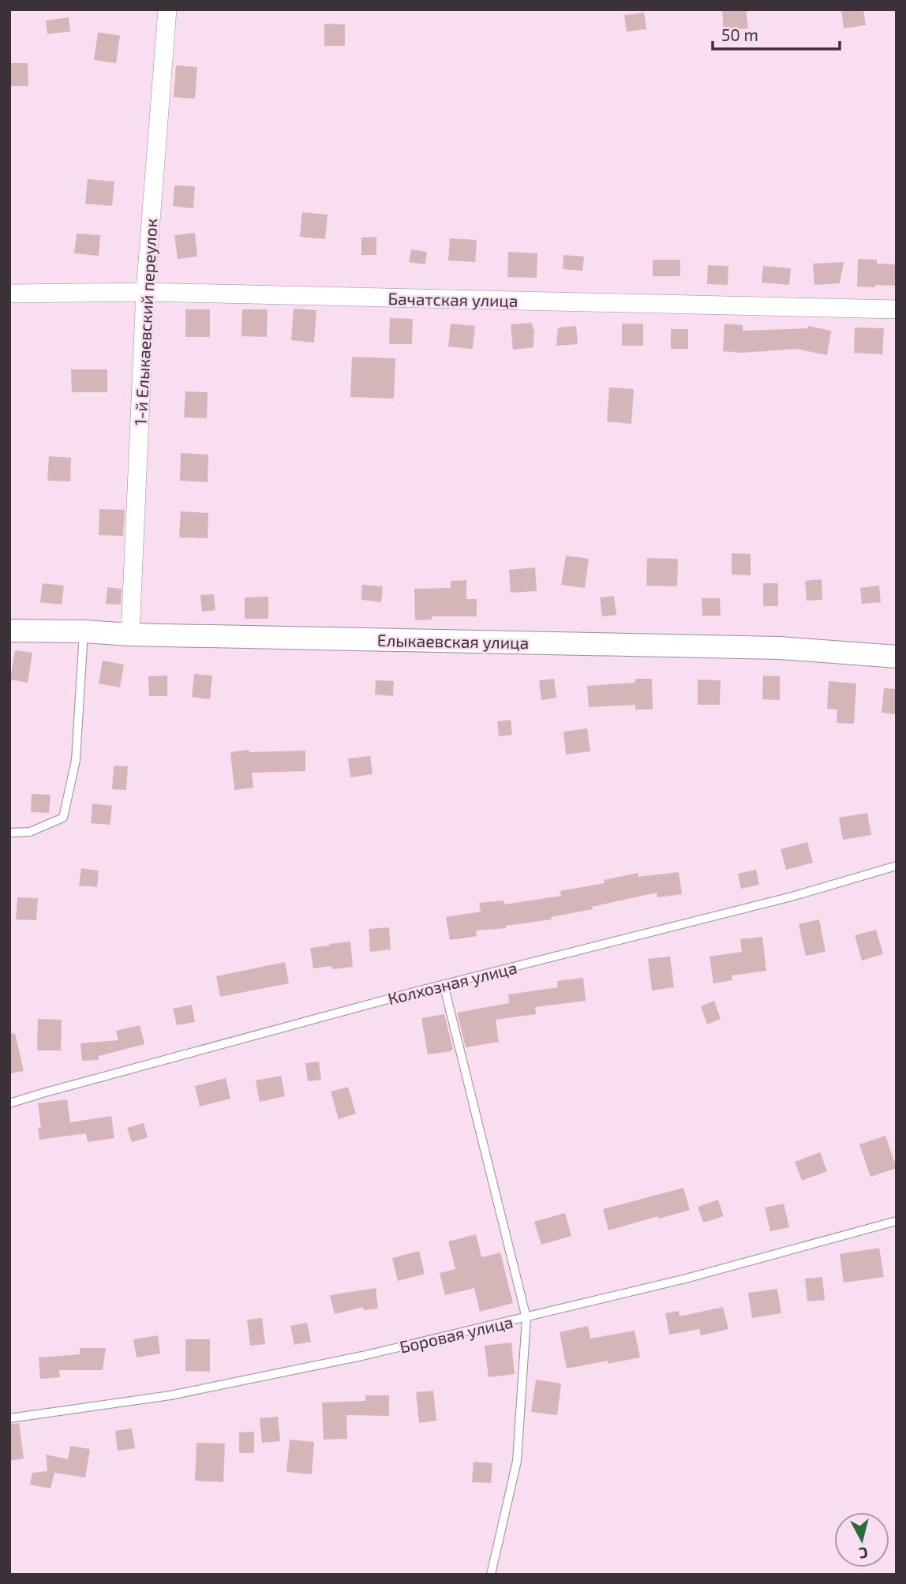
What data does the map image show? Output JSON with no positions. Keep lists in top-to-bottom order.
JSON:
{
  "streets": {
    "street": ["Бачатская улица", "1-й Елыкаевский переулок", "Елыкаевская улица"],
    "lane": ["Колхозная улица", "Боровая улица"]
  },
  "crossings": [
    ["Бачатская улица", "1-й Елыкаевский переулок"],
    ["1-й Елыкаевский переулок", "Елыкаевская улица"]
  ],
  "scale_bar": "50 m",
  "north": "bottom"
}
